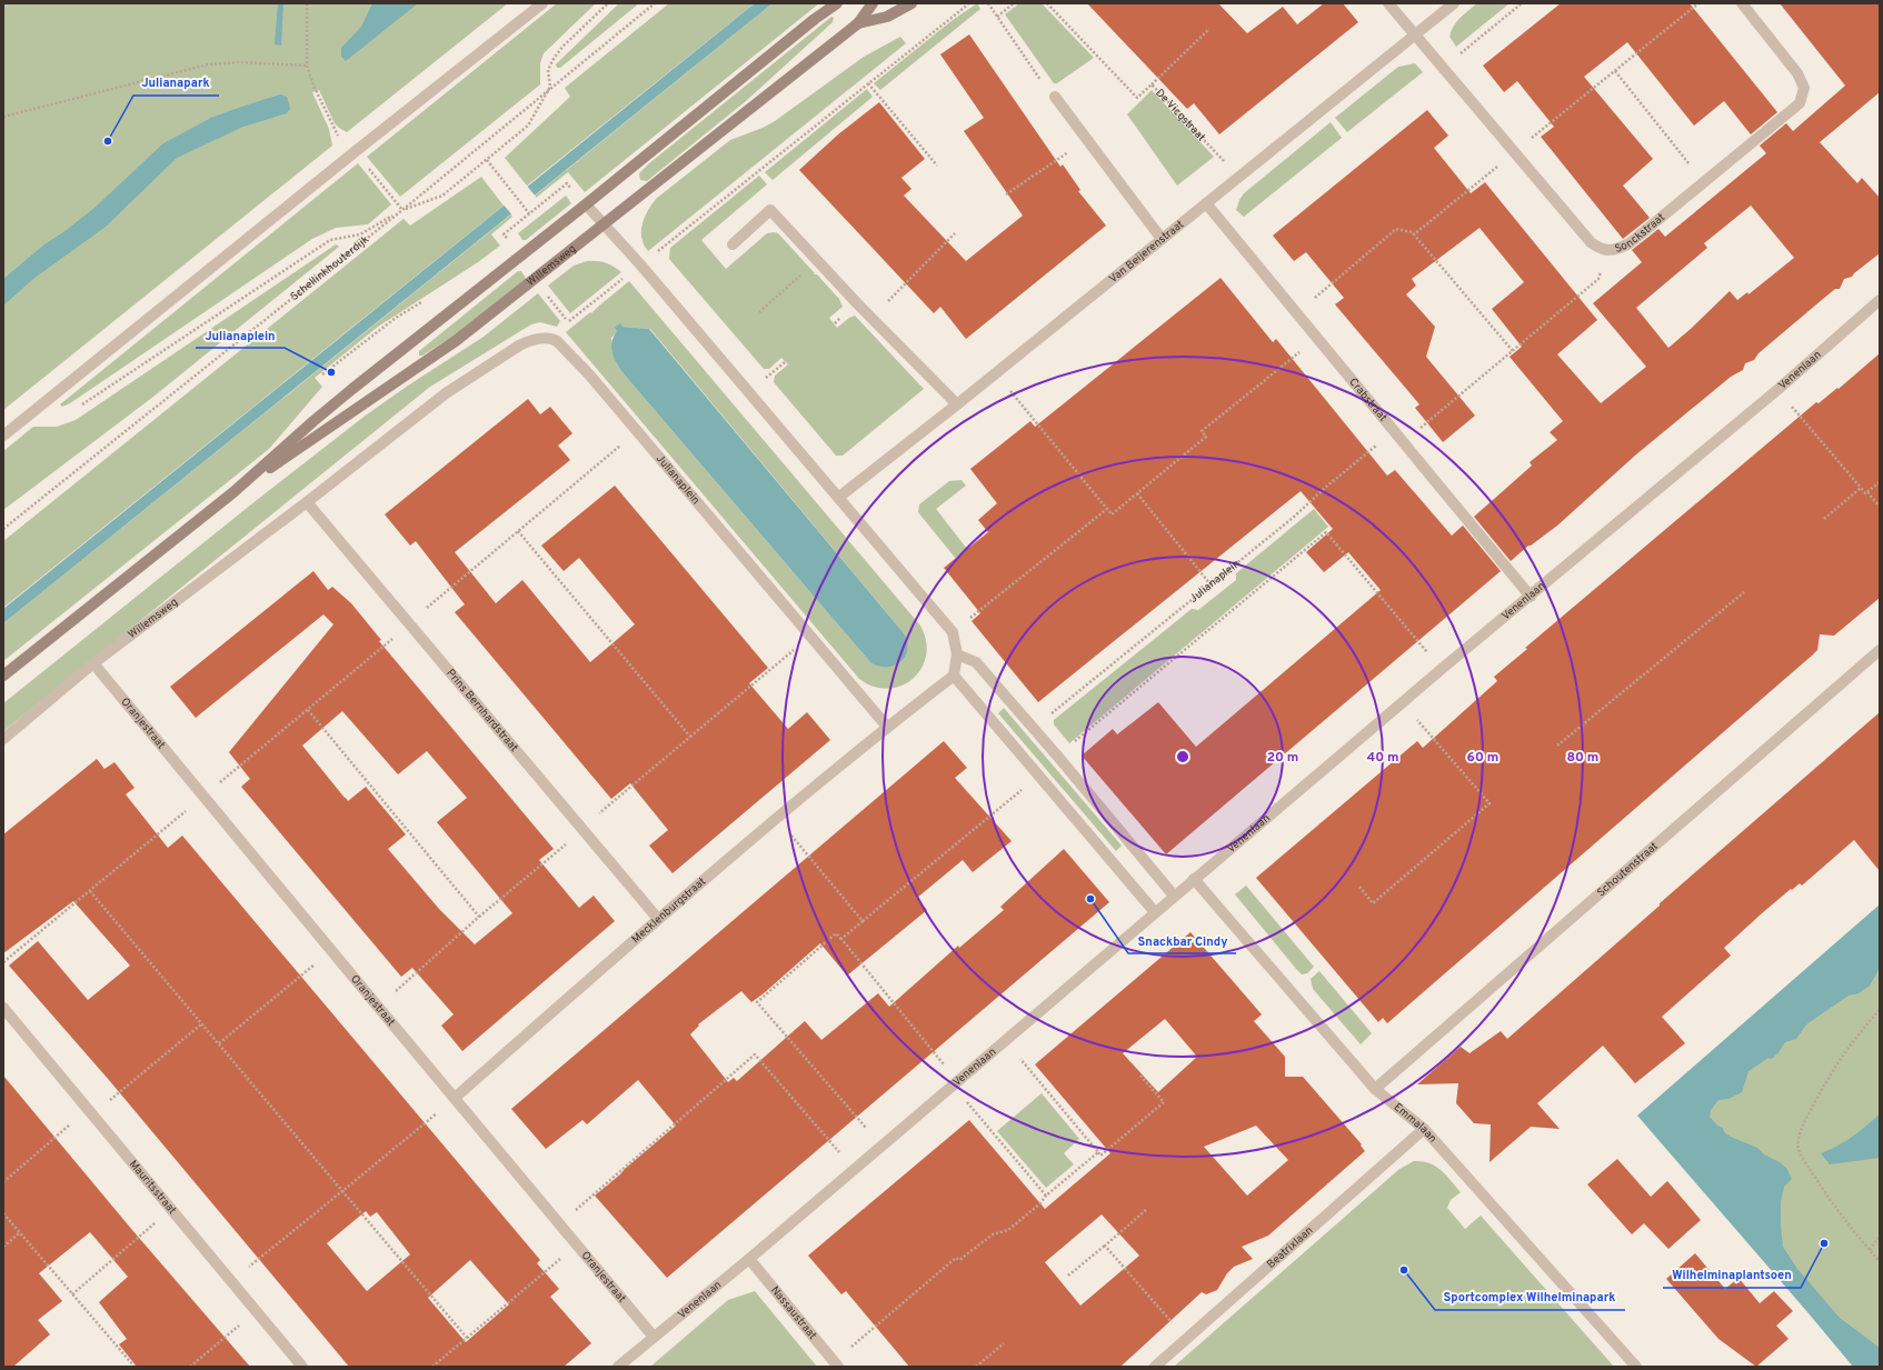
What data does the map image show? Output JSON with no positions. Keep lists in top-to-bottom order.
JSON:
{
  "streets": {
    "street": [
      "Sonckstraat",
      "Van Beijerenstraat",
      "Willemsweg",
      "Venenlaan",
      "Crabstraat",
      "Julianaplein",
      "Prins Bernhardstraat",
      "Oranjestraat",
      "Schoutenstraat",
      "Mecklenburgstraat",
      "Emmalaan",
      "Mauritsstraat",
      "Beatrixlaan",
      "Nassaustraat"
    ],
    "path": ["De Vicqstraat", "Schellinkhouterdijk"]
  },
  "crossings": [
    ["De Vicqstraat", "Van Beijerenstraat"],
    ["Sonckstraat", "Van Beijerenstraat"],
    ["Van Beijerenstraat", "Crabstraat"],
    ["Willemsweg", "Julianaplein"],
    ["Willemsweg", "Prins Bernhardstraat"],
    ["Willemsweg", "Oranjestraat"],
    ["Venenlaan", "Crabstraat"],
    ["Venenlaan", "Oranjestraat"],
    ["Venenlaan", "Emmalaan"],
    ["Venenlaan", "Nassaustraat"],
    ["Crabstraat", "Julianaplein"],
    ["Julianaplein", "Prins Bernhardstraat"],
    ["Julianaplein", "Mecklenburgstraat"],
    ["Prins Bernhardstraat", "Mecklenburgstraat"],
    ["Oranjestraat", "Mecklenburgstraat"],
    ["Schoutenstraat", "Emmalaan"],
    ["Emmalaan", "Beatrixlaan"]
  ],
  "places": [
    "Julianapark",
    "Julianaplein",
    "Snackbar Cindy",
    "Wilhelminaplantsoen",
    "Sportcomplex Wilhelminapark"
  ],
  "rings": [
    "20 m",
    "40 m",
    "60 m",
    "80 m"
  ]
}
